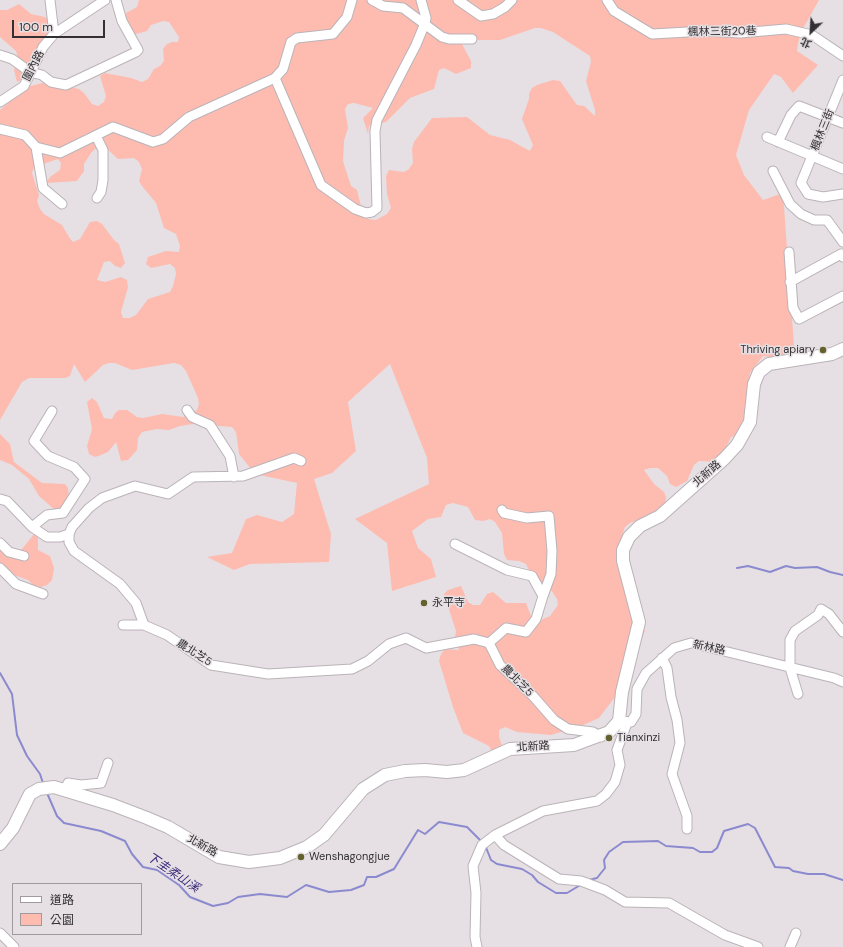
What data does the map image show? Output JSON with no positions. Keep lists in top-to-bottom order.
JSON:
{
  "streets": {
    "main road": ["北新路"],
    "street": [
      "楓林三街20巷",
      "圍內路",
      "楓林三街",
      "新林路",
      "農北芝5"
    ]
  },
  "crossings": [
    ["北新路", "新林路"],
    ["北新路", "農北芝5"]
  ],
  "water": ["下圭柔山溪"],
  "places": [
    "Thriving apiary",
    "永平寺",
    "Tianxinzi",
    "Wenshagongjue"
  ],
  "legend": ["道路", "公園"],
  "scale_bar": "100 m",
  "north": "bottom left"
}
